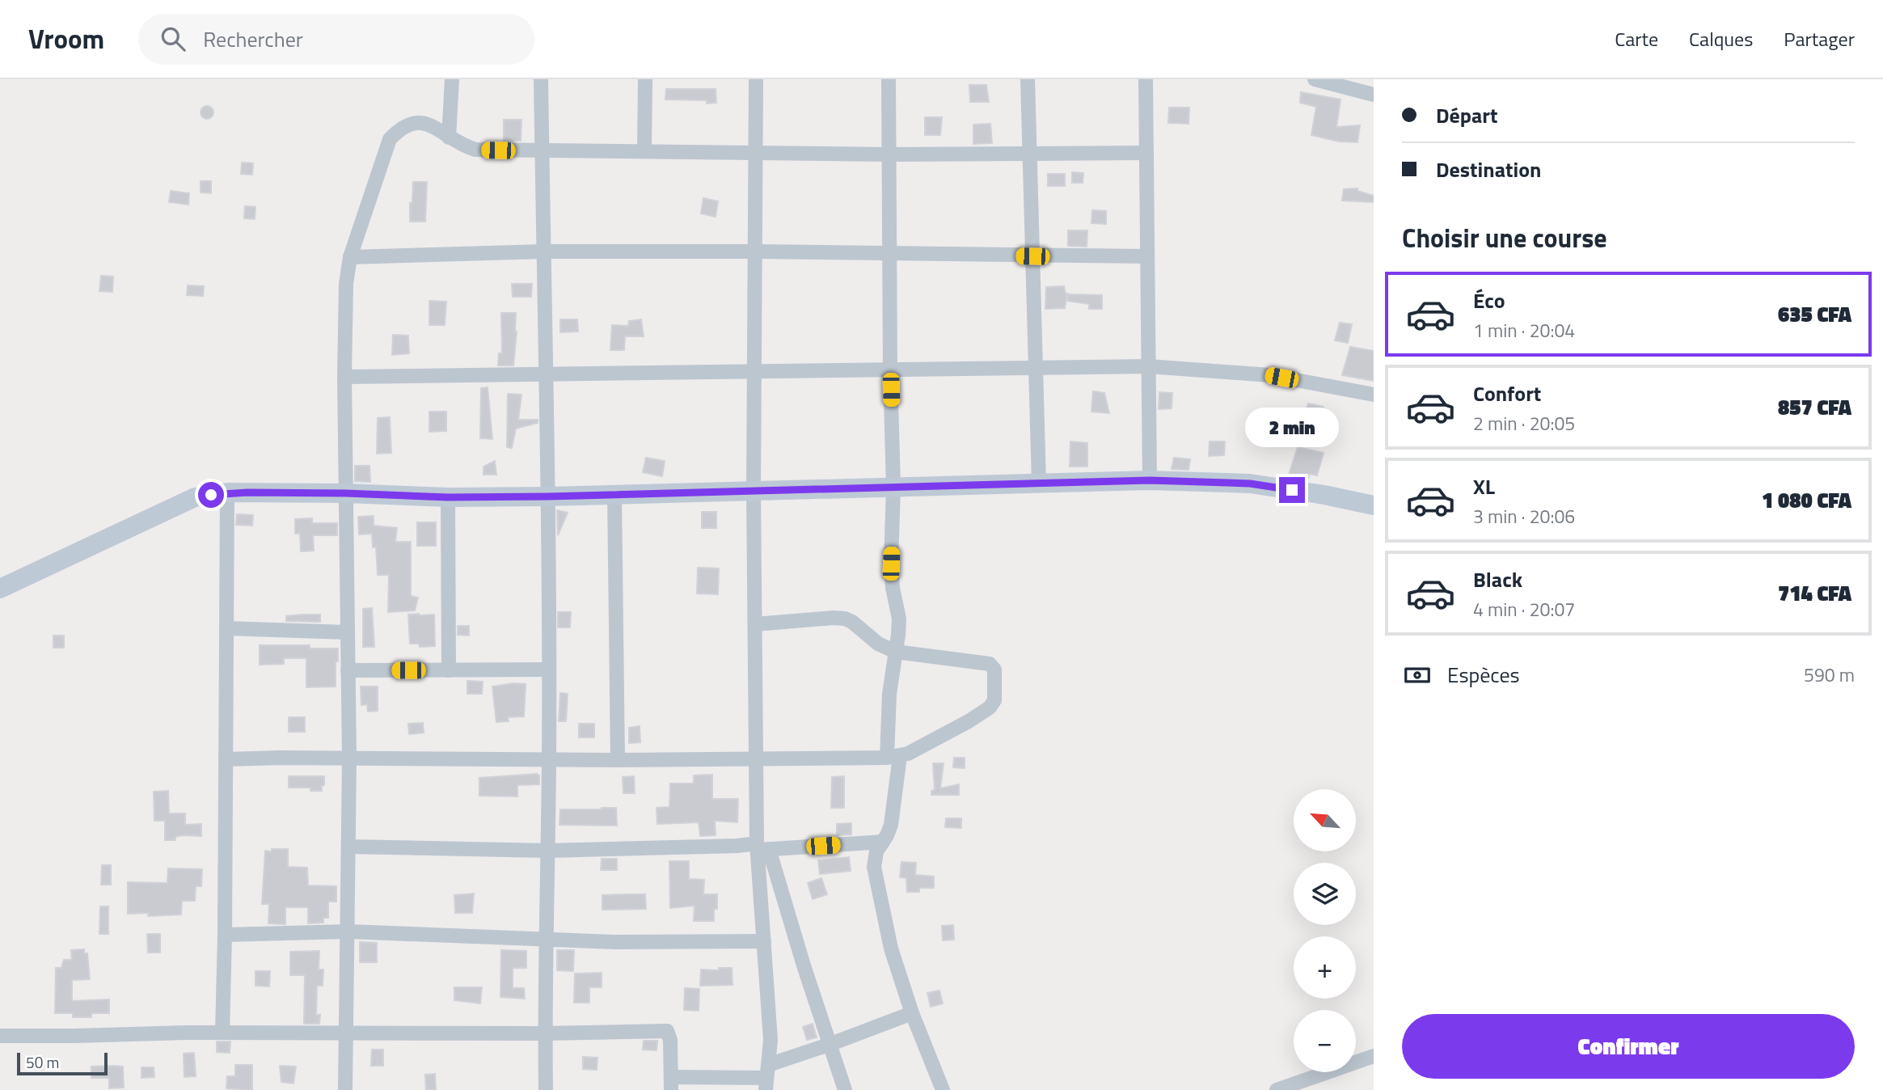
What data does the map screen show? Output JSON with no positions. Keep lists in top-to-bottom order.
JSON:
{
  "scale_bar": "50 m",
  "north": "top left",
  "page": {
    "header": "Vroom",
    "search": "Rechercher",
    "nav": ["Carte", "Calques", "Partager"],
    "banner": ["Départ", "Destination"],
    "heading": "Choisir une course",
    "list": [
      {
        "name": "Éco",
        "note": "1 min · 20:04",
        "value": "635 CFA"
      },
      {
        "name": "Confort",
        "note": "2 min · 20:05",
        "value": "857 CFA"
      },
      {
        "name": "XL",
        "note": "3 min · 20:06",
        "value": "1 080 CFA"
      },
      {
        "name": "Black",
        "note": "4 min · 20:07",
        "value": "714 CFA"
      }
    ],
    "bubble": "2 min",
    "pay": ["Espèces", "590 m"],
    "map_buttons": ["+", "−"],
    "buttons": "Confirmer",
    "scale": "50 m"
  }
}
